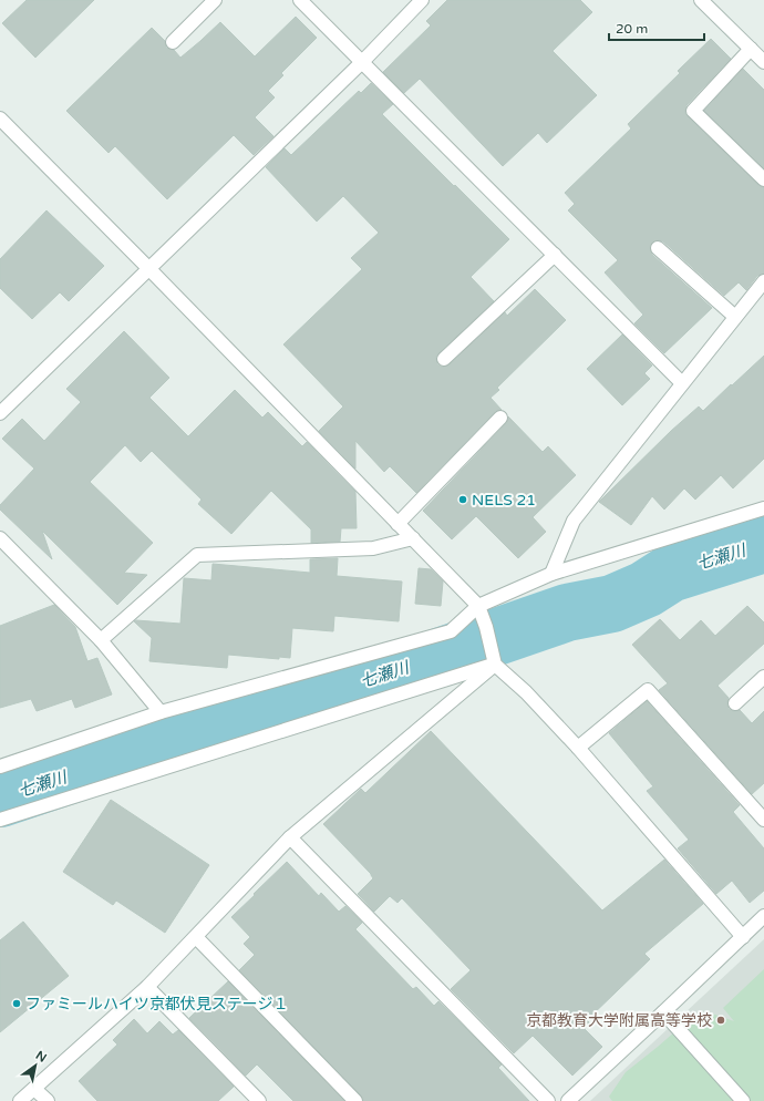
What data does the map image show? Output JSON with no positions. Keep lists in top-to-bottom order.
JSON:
{
  "water": ["七瀬川"],
  "places": ["NELS 21", "ファミールハイツ京都伏見ステージ１", "京都教育大学附属高等学校"],
  "scale_bar": "20 m",
  "north": "top right"
}
